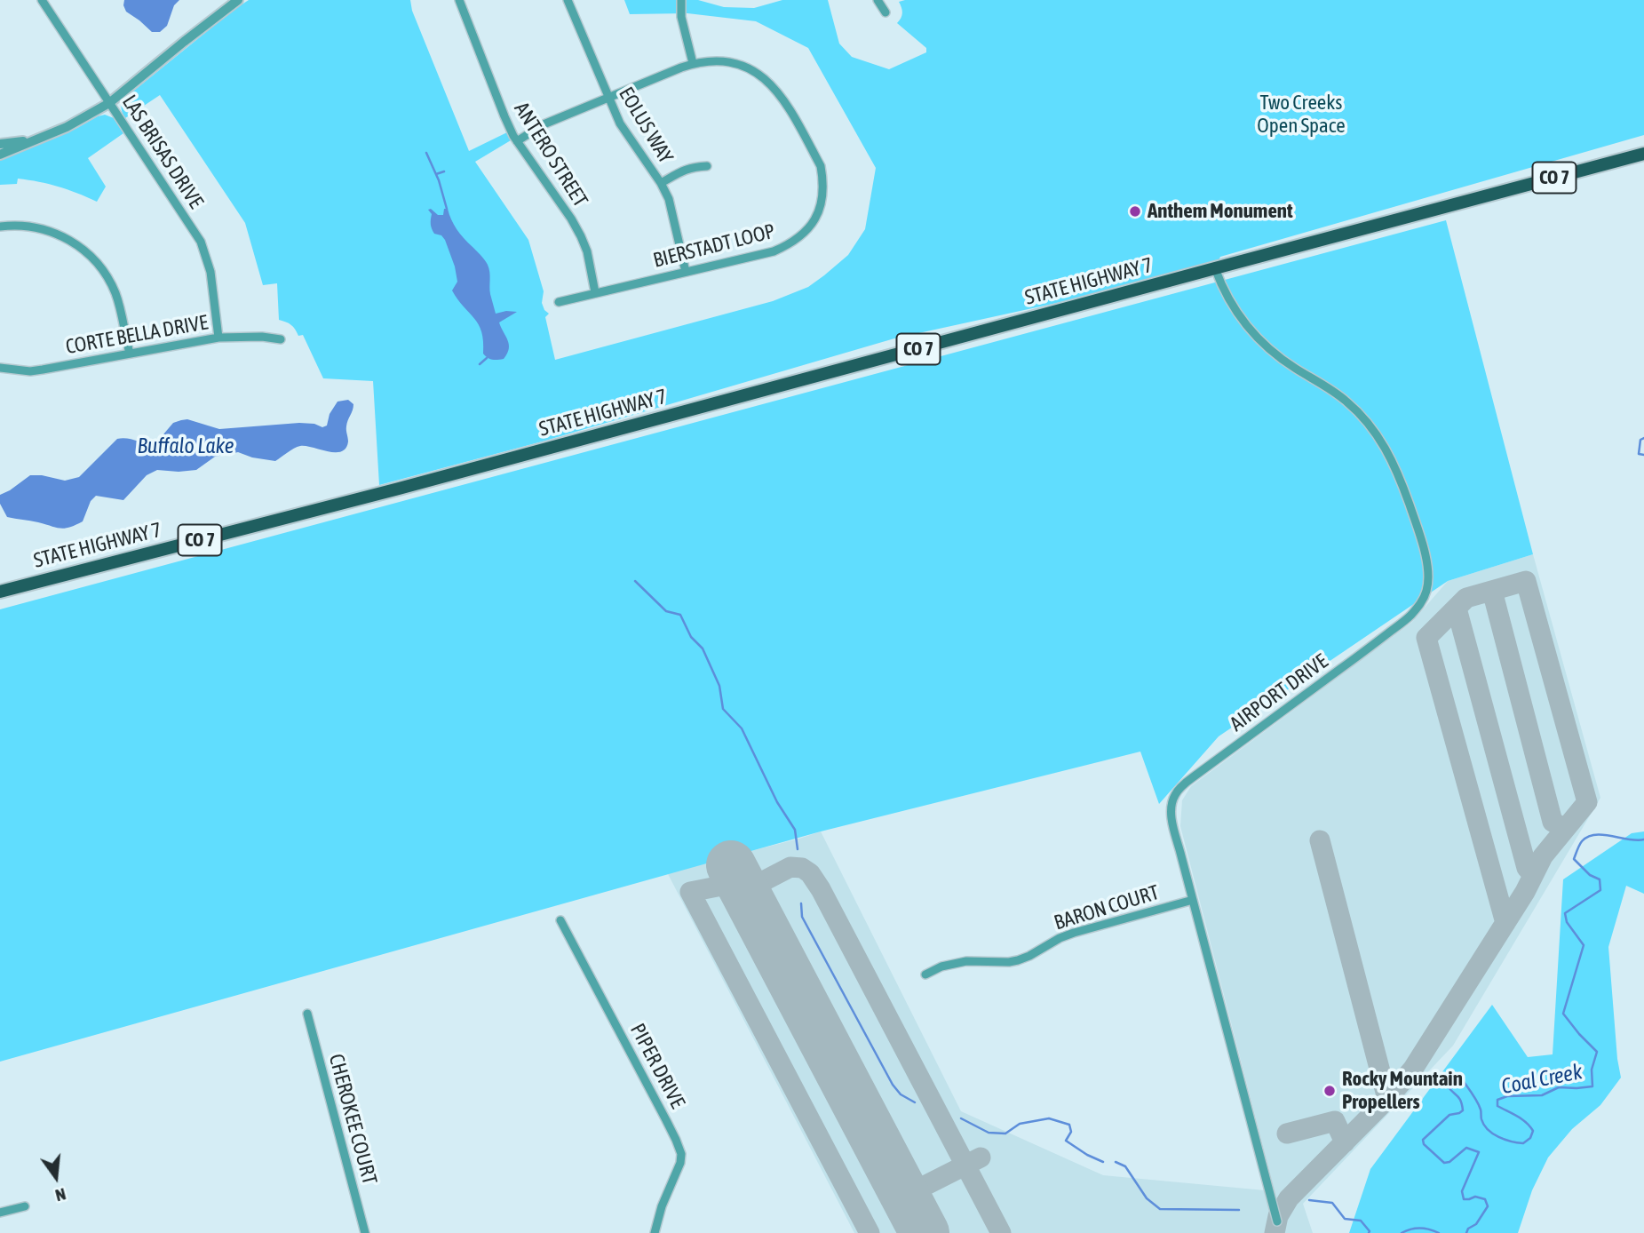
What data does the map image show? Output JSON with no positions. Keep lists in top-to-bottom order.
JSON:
{
  "streets": {
    "main road": ["CO 7", "STATE HIGHWAY 7"],
    "street": [
      "EOLUS WAY",
      "LAS BRISAS DRIVE",
      "ANTERO STREET",
      "BIERSTADT LOOP",
      "CORTE BELLA DRIVE",
      "AIRPORT DRIVE",
      "BARON COURT",
      "PIPER DRIVE",
      "CHEROKEE COURT"
    ]
  },
  "crossings": [
    ["EOLUS WAY", "BIERSTADT LOOP"],
    ["LAS BRISAS DRIVE", "CORTE BELLA DRIVE"],
    ["ANTERO STREET", "BIERSTADT LOOP"],
    ["CO 7", "STATE HIGHWAY 7"],
    ["CO 7", "AIRPORT DRIVE"],
    ["STATE HIGHWAY 7", "AIRPORT DRIVE"],
    ["AIRPORT DRIVE", "BARON COURT"]
  ],
  "water": ["Buffalo Lake", "Coal Creek"],
  "parks": ["Two Creeks Open Space"],
  "places": ["Anthem Monument", "Rocky Mountain Propellers"],
  "north": "bottom"
}
